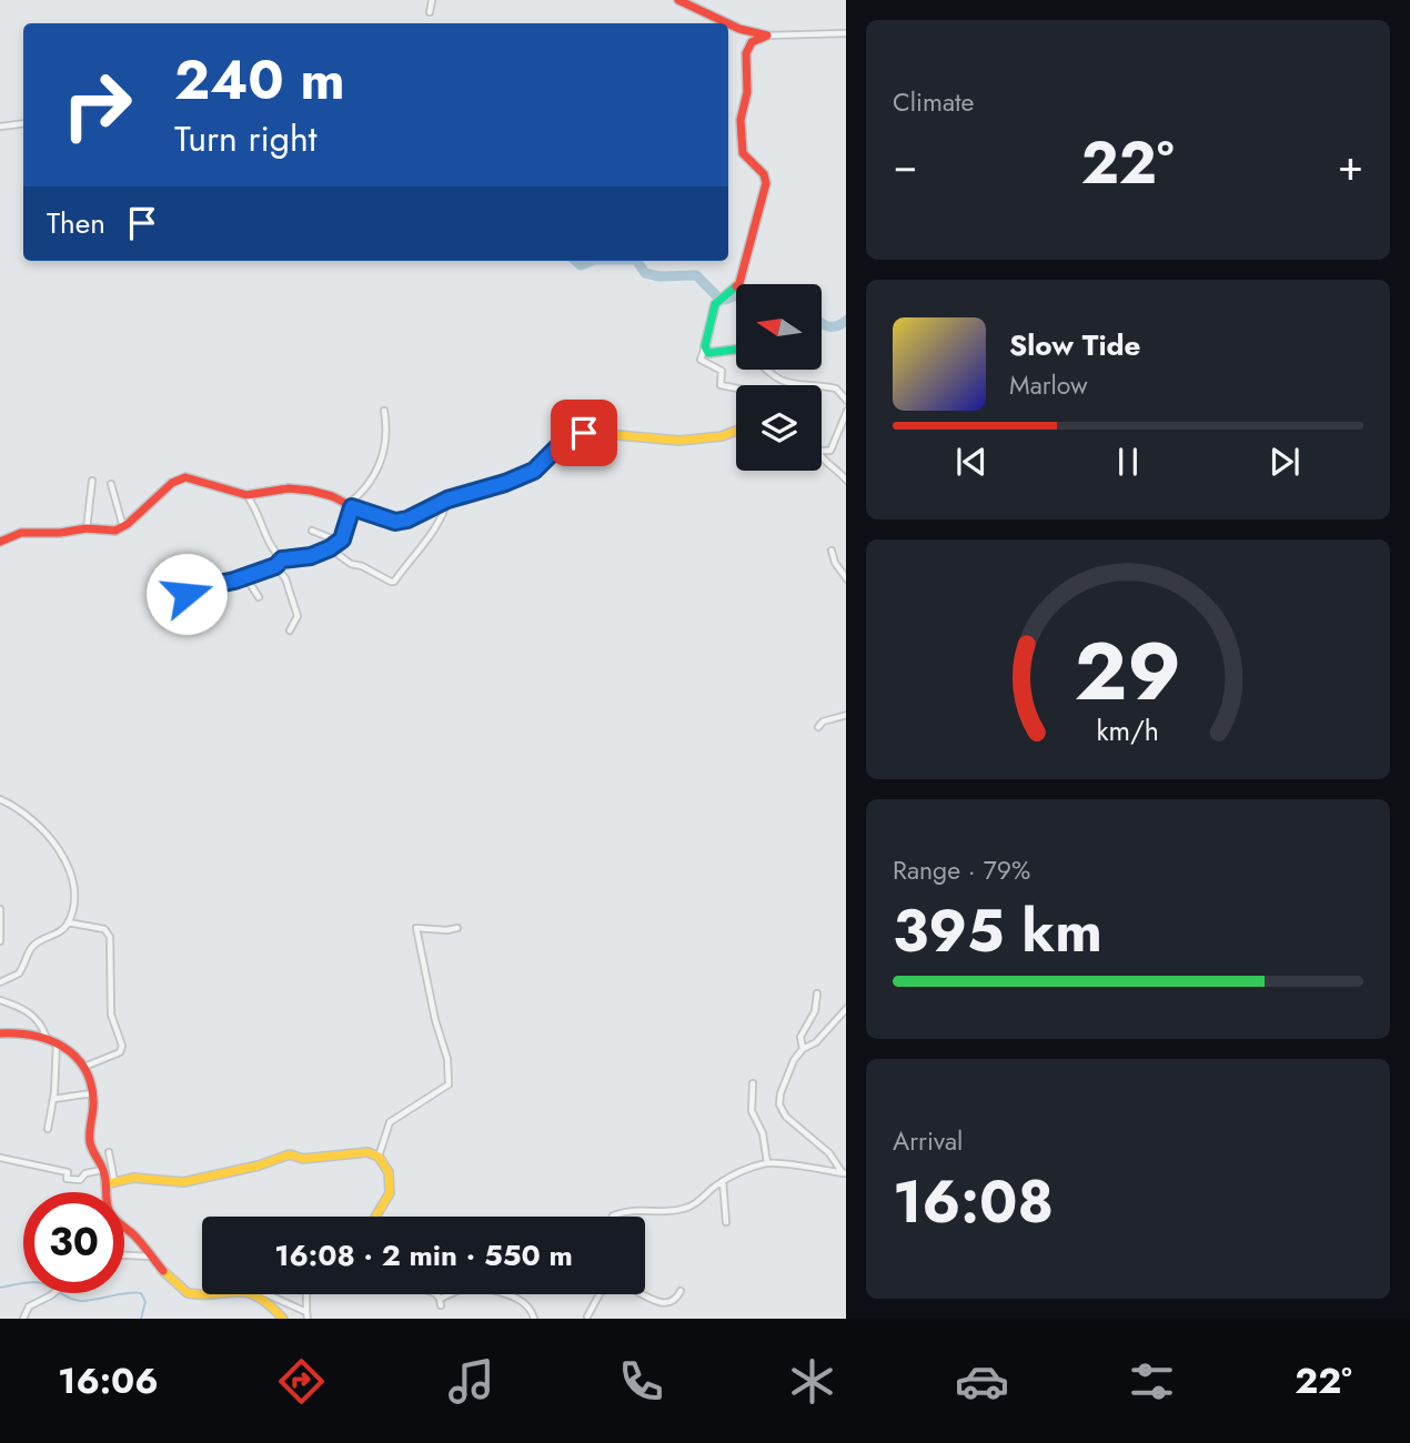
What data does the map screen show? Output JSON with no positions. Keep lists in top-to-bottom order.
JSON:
{
  "north": "left",
  "page": {
    "tile": [
      "Climate",
      ["Range · 79%", "395 km"],
      ["Arrival", "16:08"]
    ],
    "turn": ["240 m", "Turn right"],
    "heat": ["−", "22°", "+"],
    "then": "Then",
    "song": ["Slow Tide", "Marlow"],
    "limit": "30",
    "trip": "16:08 · 2 min · 550 m",
    "tabs": ["16:06", "22°"],
    "gauge": ["29", "km/h"]
  }
}
